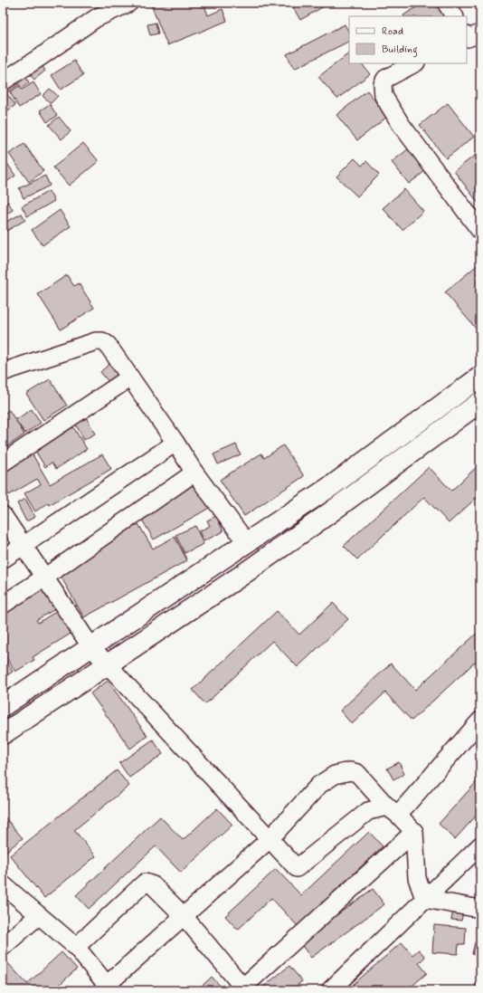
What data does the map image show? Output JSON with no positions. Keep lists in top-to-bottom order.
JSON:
{
  "legend": ["Road", "Building"]
}
